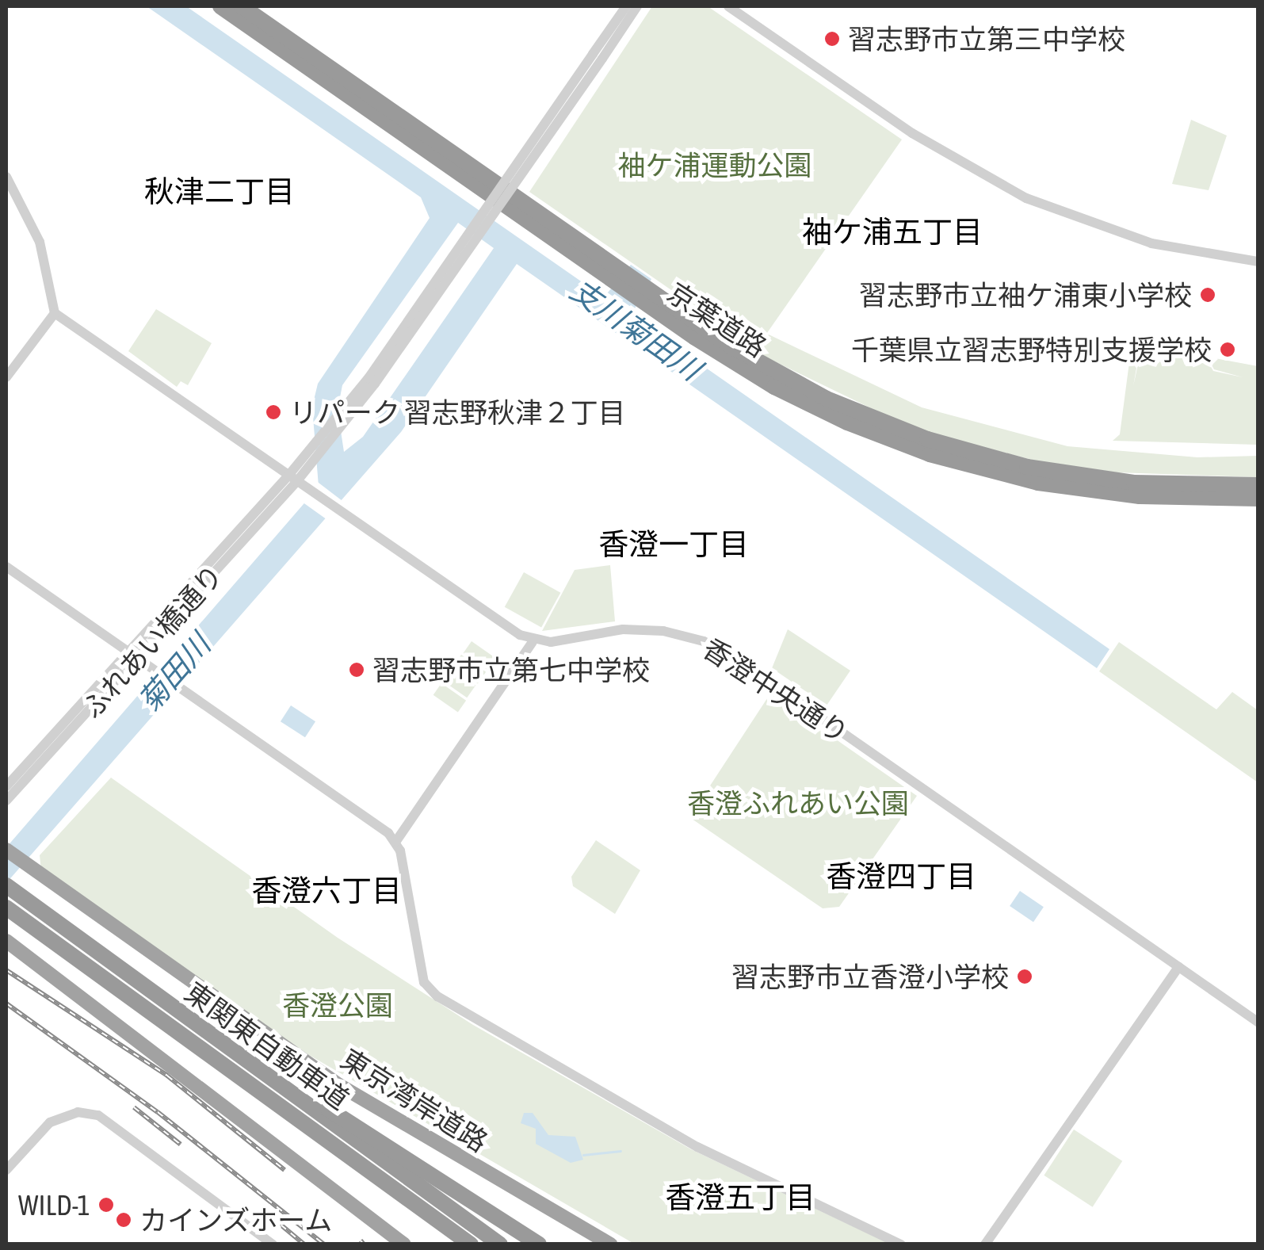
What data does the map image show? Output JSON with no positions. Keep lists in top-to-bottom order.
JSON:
{
  "streets": {
    "highway": ["京葉道路", "東関東自動車道", "東京湾岸道路"],
    "street": ["ふれあい橋通り", "香澄中央通り"]
  },
  "districts": [
    "秋津二丁目",
    "袖ケ浦五丁目",
    "香澄一丁目",
    "香澄四丁目",
    "香澄六丁目",
    "香澄五丁目"
  ],
  "water": ["支川菊田川", "菊田川"],
  "parks": ["袖ケ浦運動公園", "香澄ふれあい公園", "香澄公園"],
  "places": [
    "習志野市立第三中学校",
    "習志野市立袖ケ浦東小学校",
    "千葉県立習志野特別支援学校",
    "リパーク 習志野秋津２丁目",
    "習志野市立第七中学校",
    "習志野市立香澄小学校",
    "WILD-1",
    "カインズホーム"
  ]
}
